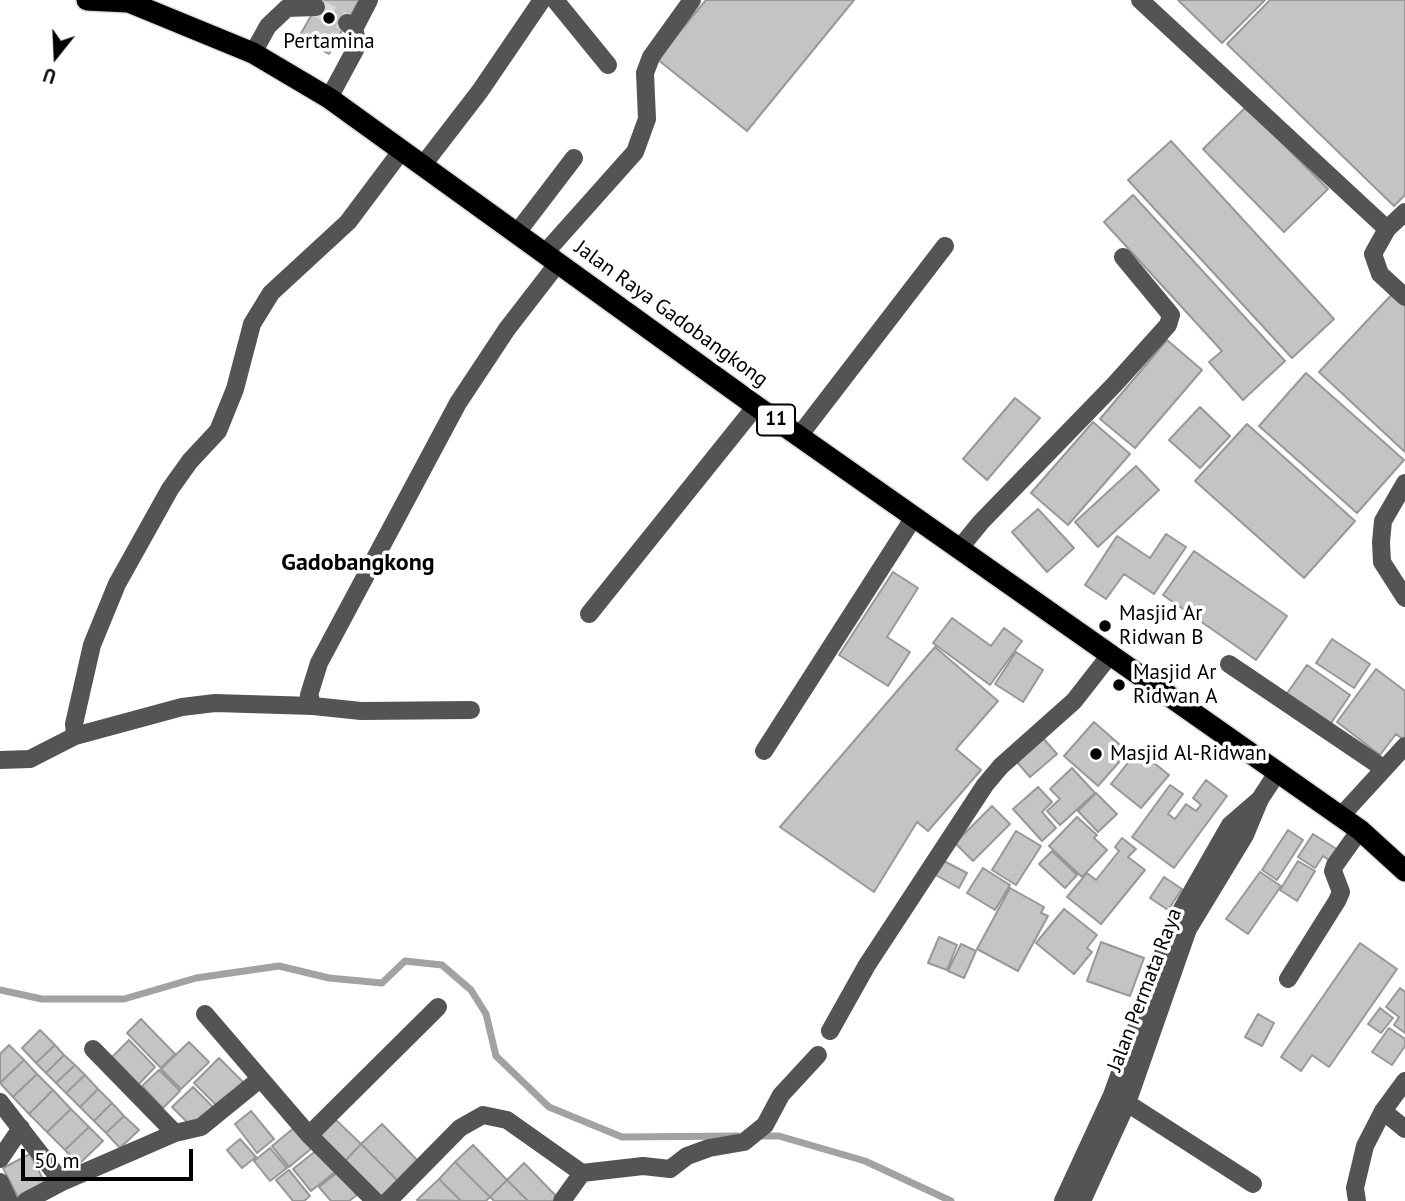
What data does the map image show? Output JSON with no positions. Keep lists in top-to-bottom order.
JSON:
{
  "streets": {
    "highway": ["Jalan Raya Gadobangkong", "11"],
    "street": ["Jalan Permata Raya"]
  },
  "districts": ["Gadobangkong"],
  "places": [
    "Pertamina",
    "Masjid Ar Ridwan B",
    "Masjid Ar Ridwan A",
    "Masjid Al-Ridwan"
  ],
  "scale_bar": "50 m",
  "north": "bottom"
}
